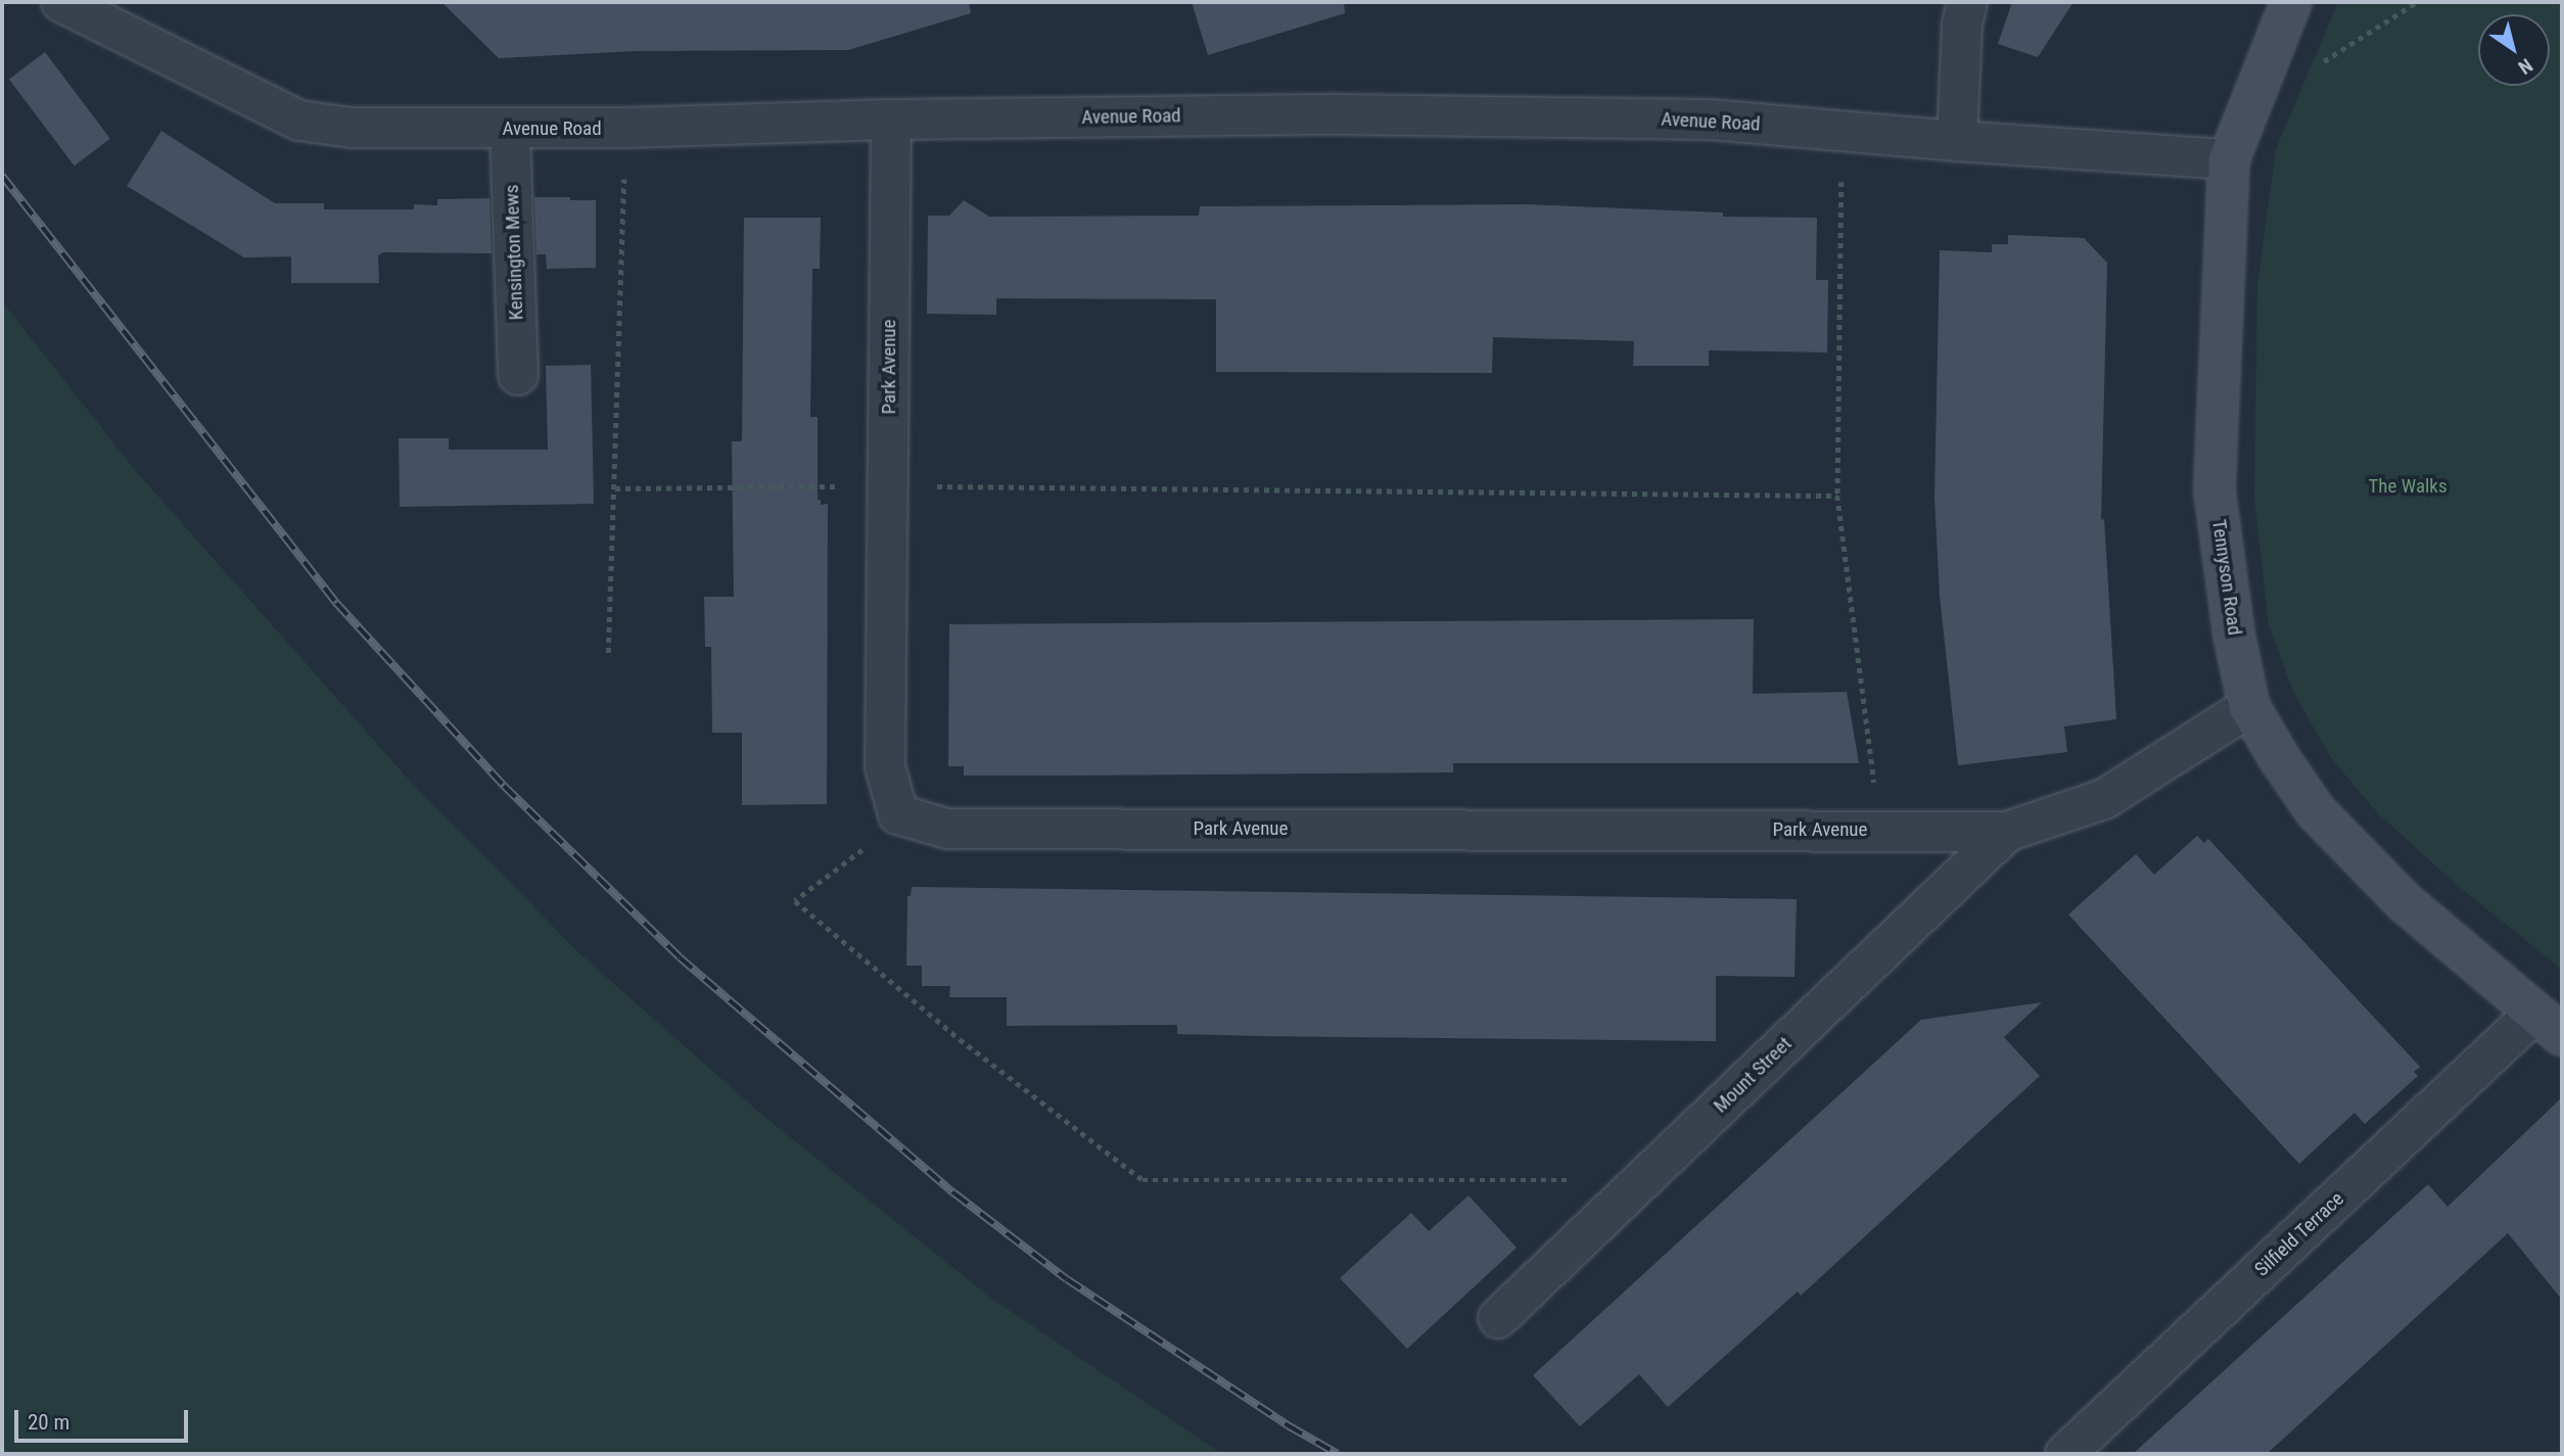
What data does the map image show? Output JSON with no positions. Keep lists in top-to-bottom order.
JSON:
{
  "streets": {
    "main road": ["Tennyson Road"],
    "street": [
      "Avenue Road",
      "Kensington Mews",
      "Park Avenue",
      "Mount Street",
      "Silfield Terrace"
    ]
  },
  "crossings": [
    ["Avenue Road", "Kensington Mews"],
    ["Avenue Road", "Park Avenue"],
    ["Avenue Road", "Tennyson Road"],
    ["Park Avenue", "Tennyson Road"],
    ["Park Avenue", "Mount Street"],
    ["Tennyson Road", "Silfield Terrace"]
  ],
  "parks": ["The Walks"],
  "scale_bar": "20 m",
  "north": "bottom right"
}
